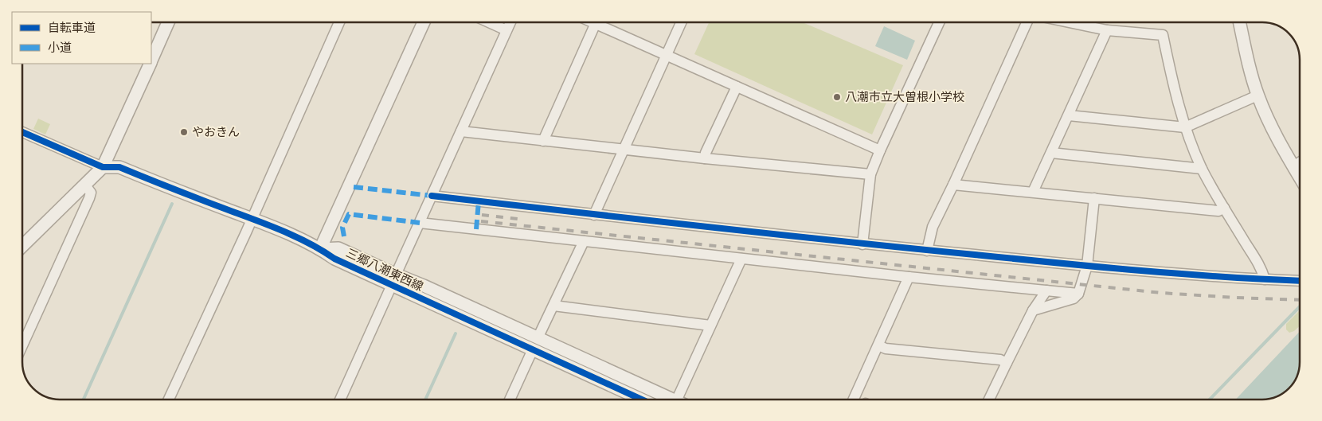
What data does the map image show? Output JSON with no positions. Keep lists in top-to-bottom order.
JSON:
{
  "streets": {
    "street": ["三郷八潮東西線"]
  },
  "places": ["八潮市立大曽根小学校", "やおきん"],
  "legend": ["自転車道", "小道"]
}
